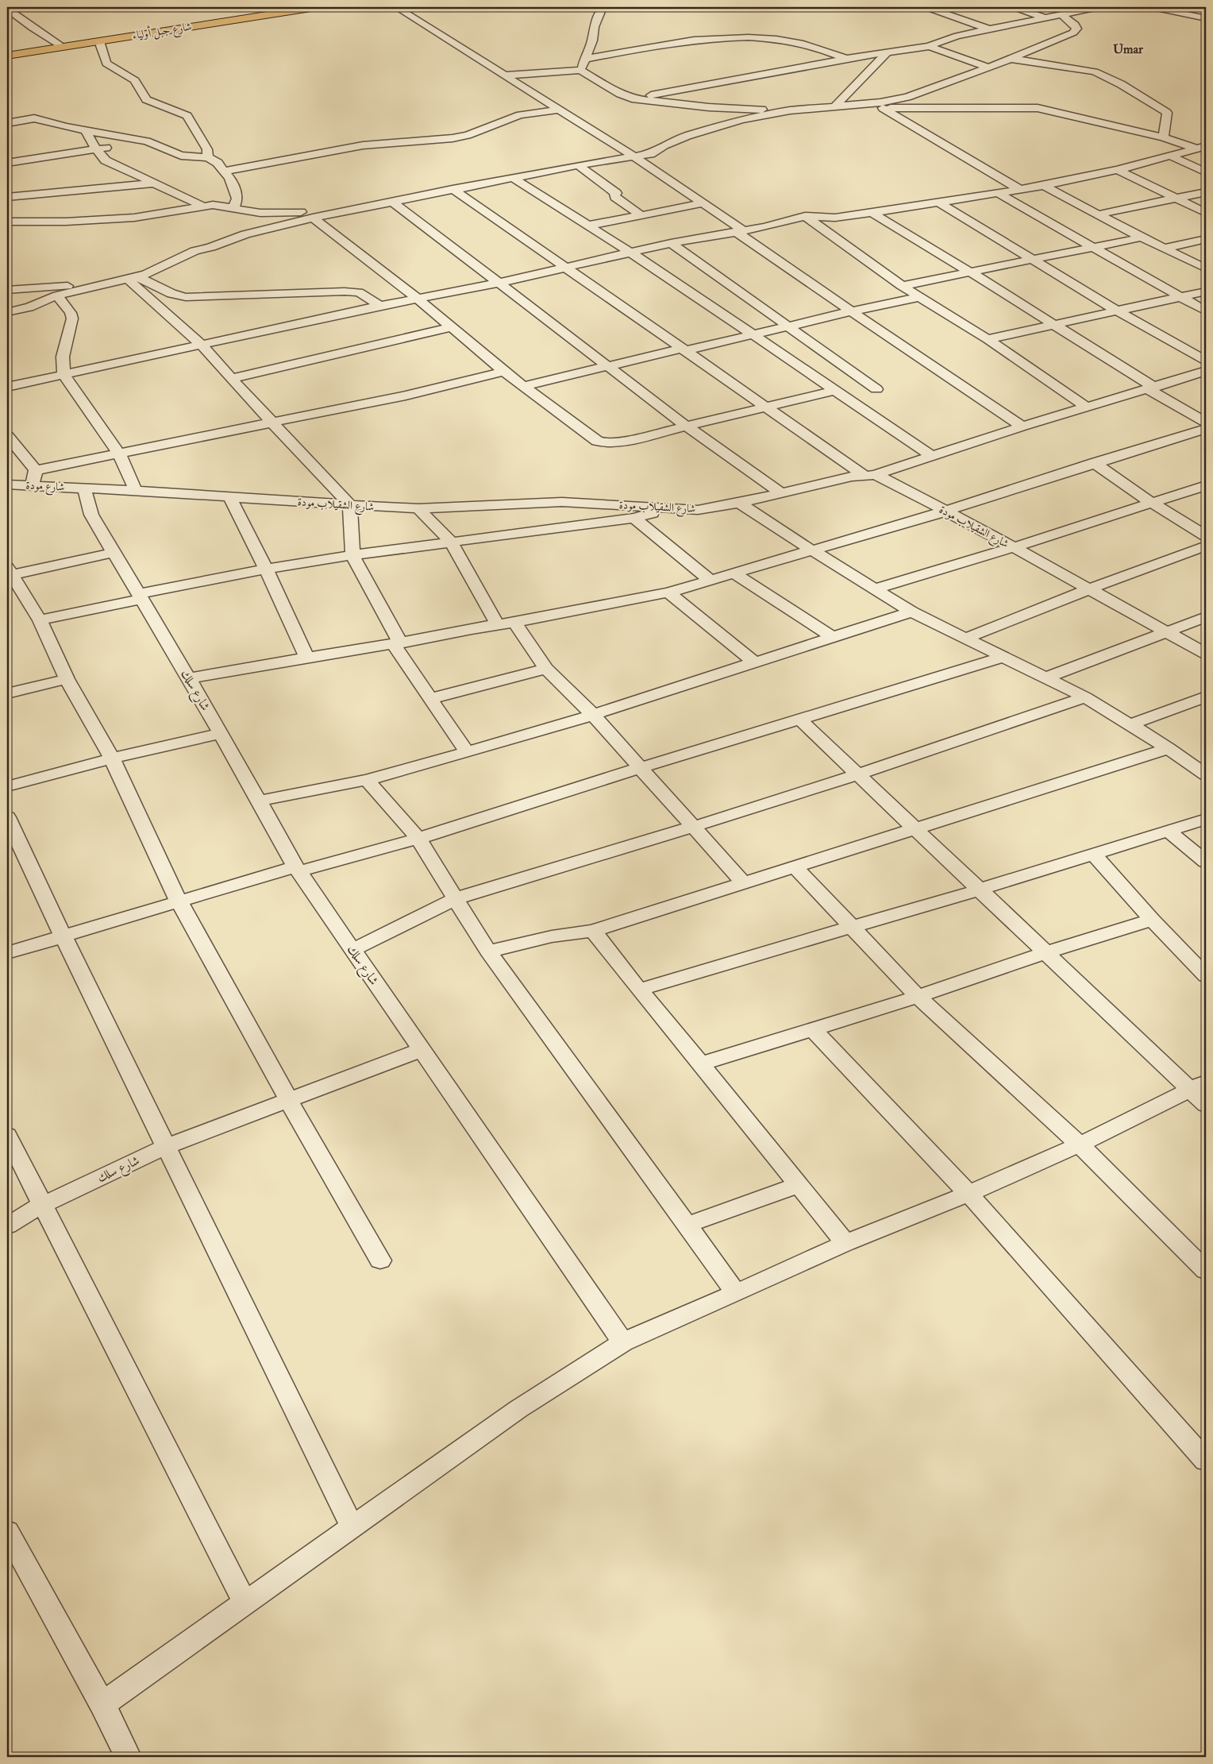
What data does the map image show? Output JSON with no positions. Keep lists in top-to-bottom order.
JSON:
{
  "streets": {
    "highway": ["شارع جبل أولياء"],
    "street": ["شارع مودة", "شارع الشقيلاب مودة", "شارع سلك"]
  },
  "crossings": [
    ["شارع مودة", "شارع الشقيلاب مودة"],
    ["شارع مودة", "شارع سلك"],
    ["شارع الشقيلاب مودة", "شارع سلك"]
  ],
  "districts": ["Umar"]
}
